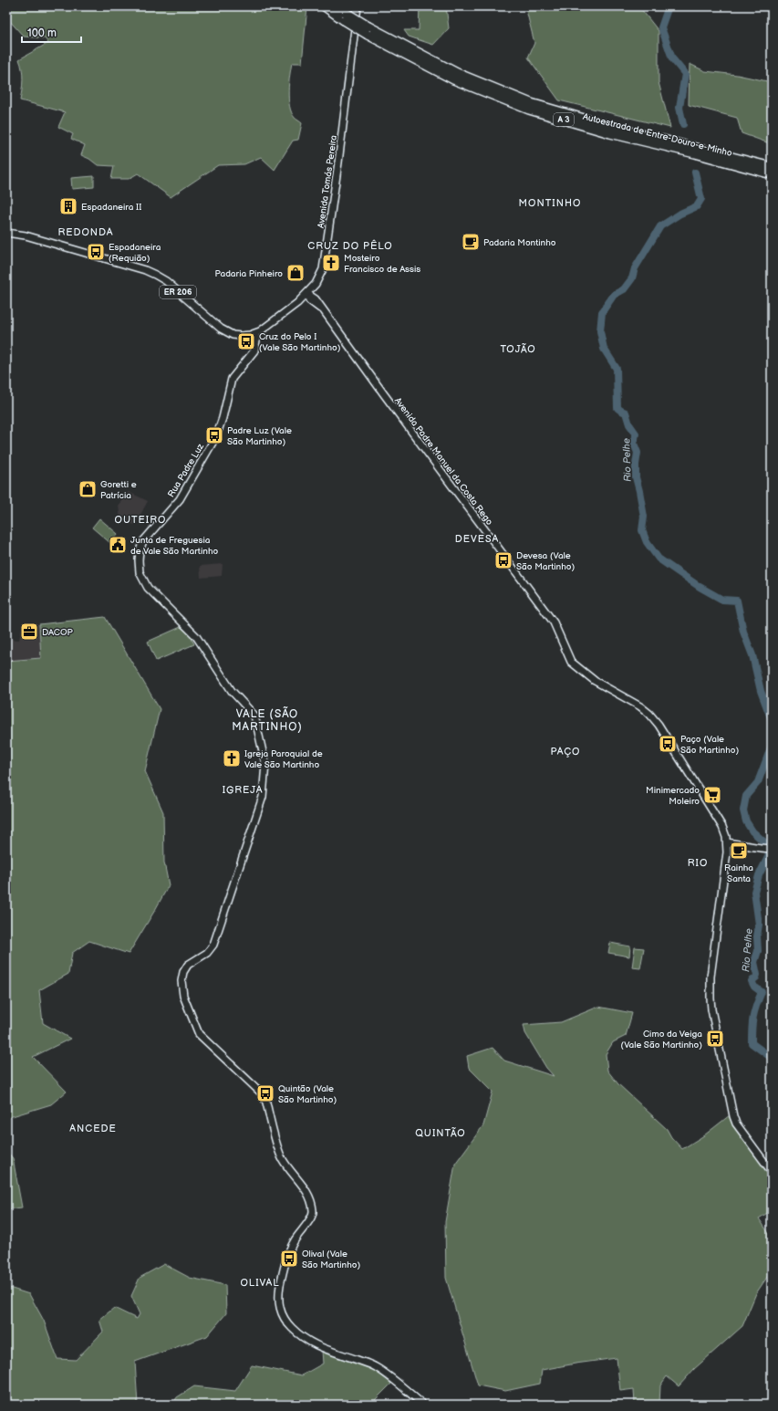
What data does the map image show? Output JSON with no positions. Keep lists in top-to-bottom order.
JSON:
{
  "streets": {
    "highway": ["A 3", "Autoestrada de Entre-Douro-e-Minho"],
    "main road": [
      "Avenida Tomás Pereira",
      "ER 206",
      "Avenida Padre Manuel da Costa Rego",
      "Rua Padre Luz"
    ]
  },
  "crossings": [
    ["Avenida Tomás Pereira", "Avenida Padre Manuel da Costa Rego"],
    ["Avenida Tomás Pereira", "Rua Padre Luz"]
  ],
  "districts": [
    "MONTINHO",
    "REDONDA",
    "CRUZ DO PÊLO",
    "TOJÃO",
    "OUTEIRO",
    "DEVESA",
    "VALE (SÃO MARTINHO)",
    "PAÇO",
    "IGREJA",
    "RIO",
    "ANCEDE",
    "QUINTÃO",
    "OLIVAL"
  ],
  "water": ["Rio Pelhe"],
  "places": {
    "building": ["Espadaneira II"],
    "cafe": ["Padaria Montinho", "Rainha Santa"],
    "bus stop": [
      "Espadaneira (Requião)",
      "Cruz do Pelo I (Vale São Martinho)",
      "Padre Luz (Vale São Martinho)",
      "Devesa (Vale São Martinho)",
      "Paço (Vale São Martinho)",
      "Cimo da Veiga (Vale São Martinho)",
      "Quintão (Vale São Martinho)",
      "Olival (Vale São Martinho)"
    ],
    "church": ["Mosteiro Francisco de Assis", "Igreja Paroquial de Vale São Martinho"],
    "shop": ["Padaria Pinheiro", "Goretti e Patrícia"],
    "public building": ["Junta de Freguesia de Vale São Martinho"],
    "office": ["DACOP"],
    "supermarket": ["Minimercado Moleiro"]
  },
  "scale_bar": "100 m"
}
